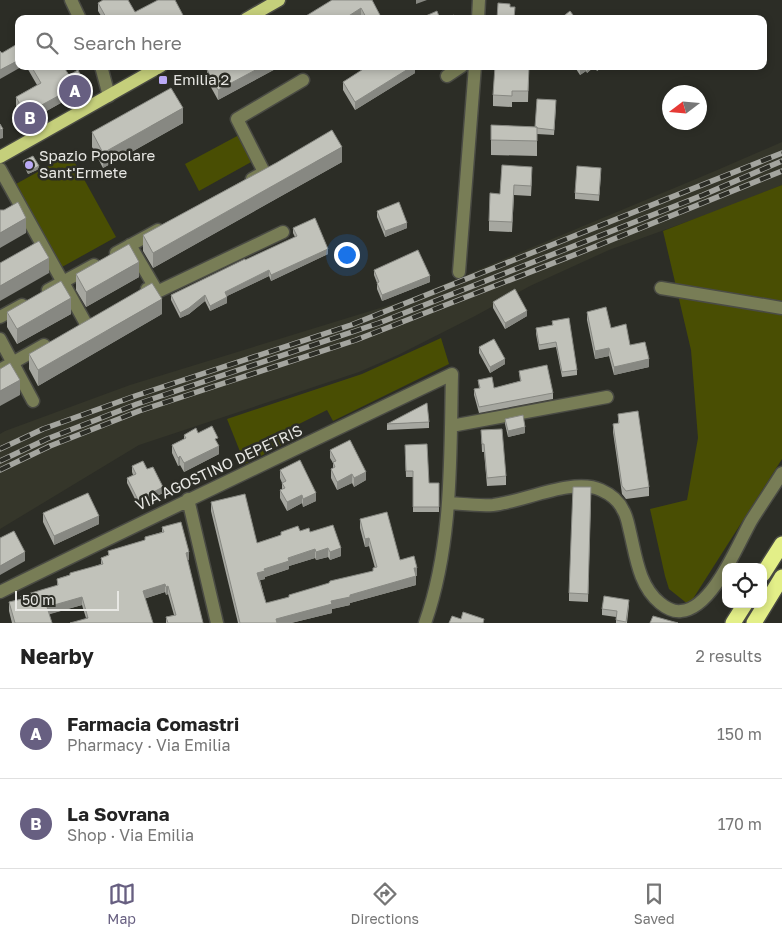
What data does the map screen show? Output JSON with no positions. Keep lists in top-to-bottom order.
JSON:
{
  "streets": {
    "street": ["VIA AGOSTINO DEPETRIS"]
  },
  "places": {
    "transit": ["Emilia 2"],
    "other": ["Spazio Popolare Sant'Ermete"]
  },
  "scale_bar": "50 m",
  "north": "left",
  "page": {
    "search": "Search here",
    "pins": ["A", "B"],
    "scale": "50 m",
    "heading": ["Nearby", "2 results"],
    "list": [
      {
        "mark": "A",
        "name": "Farmacia Comastri",
        "note": "Pharmacy · Via Emilia",
        "value": "150 m"
      },
      {
        "mark": "B",
        "name": "La Sovrana",
        "note": "Shop · Via Emilia",
        "value": "170 m"
      }
    ],
    "nav": ["Map", "Directions", "Saved"]
  }
}
